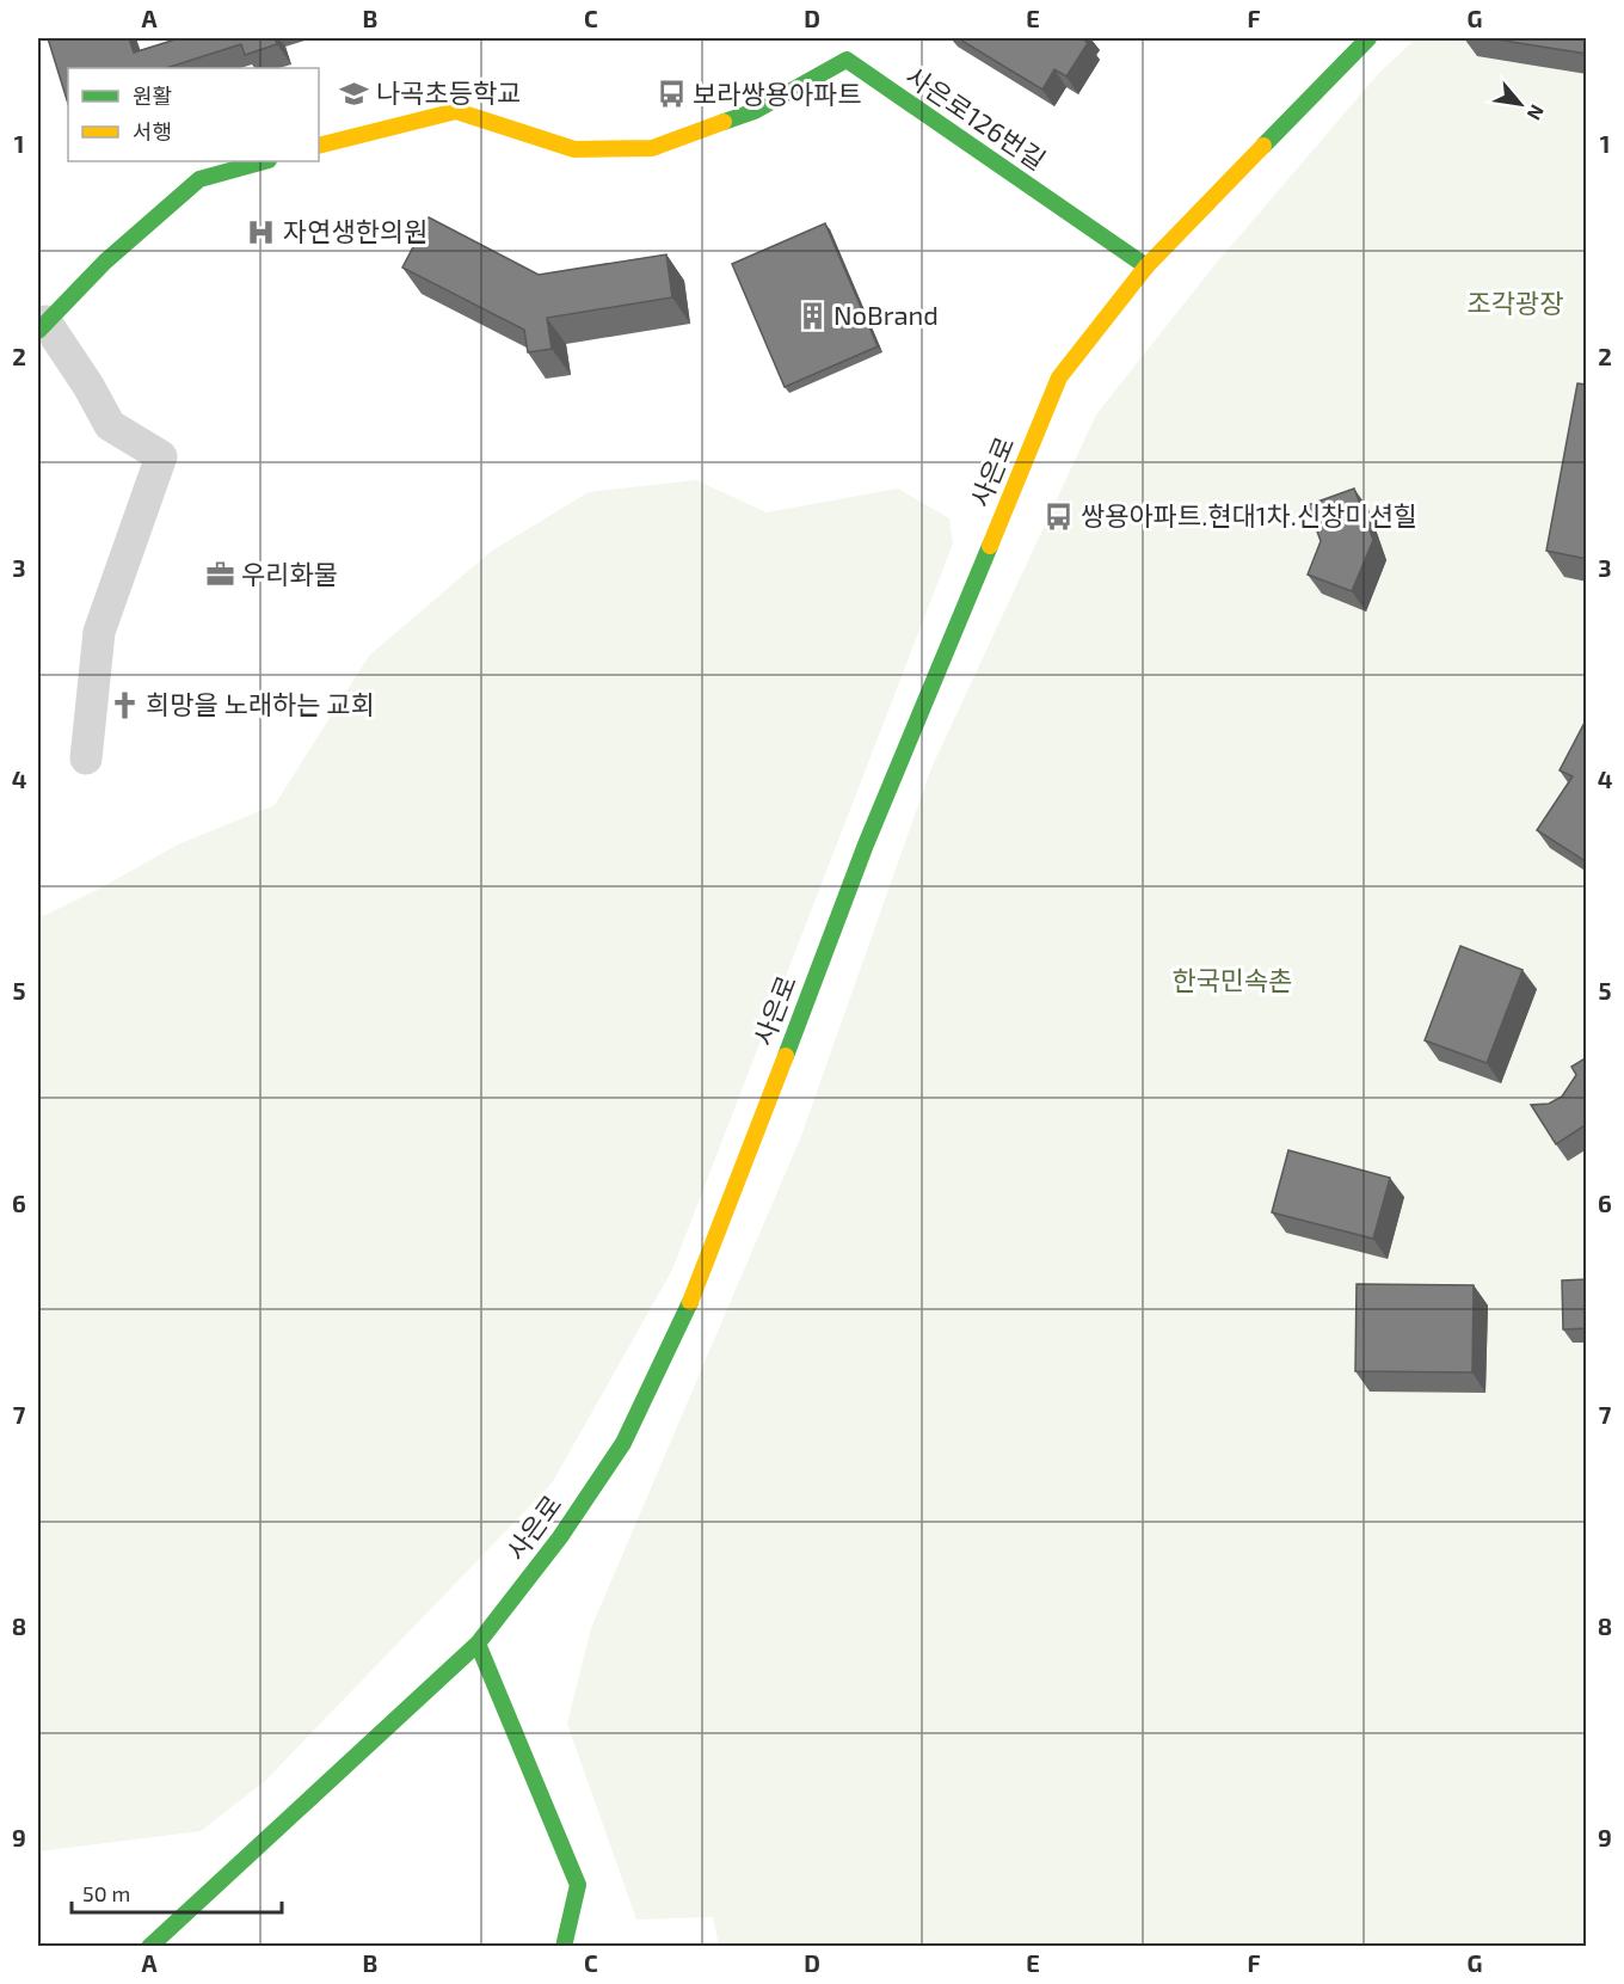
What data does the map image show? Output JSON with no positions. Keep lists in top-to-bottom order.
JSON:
{
  "streets": {
    "main road": ["사은로126번길", "사은로"]
  },
  "crossings": [
    ["사은로126번길", "사은로"]
  ],
  "parks": ["조각광장", "한국민속촌"],
  "places": {
    "school or university": ["나곡초등학교"],
    "bus stop": ["보라쌍용아파트", "쌍용아파트.현대1차.신창미션힐"],
    "hospital": ["자연생한의원"],
    "building": ["NoBrand"],
    "office": ["우리화물"],
    "church": ["희망을 노래하는 교회"]
  },
  "legend": ["원활", "서행"],
  "scale_bar": "50 m",
  "north": "bottom right",
  "grid": {
    "columns": [
      "A",
      "B",
      "C",
      "D",
      "E",
      "F",
      "G"
    ],
    "rows": [
      "1",
      "2",
      "3",
      "4",
      "5",
      "6",
      "7",
      "8",
      "9"
    ]
  }
}
